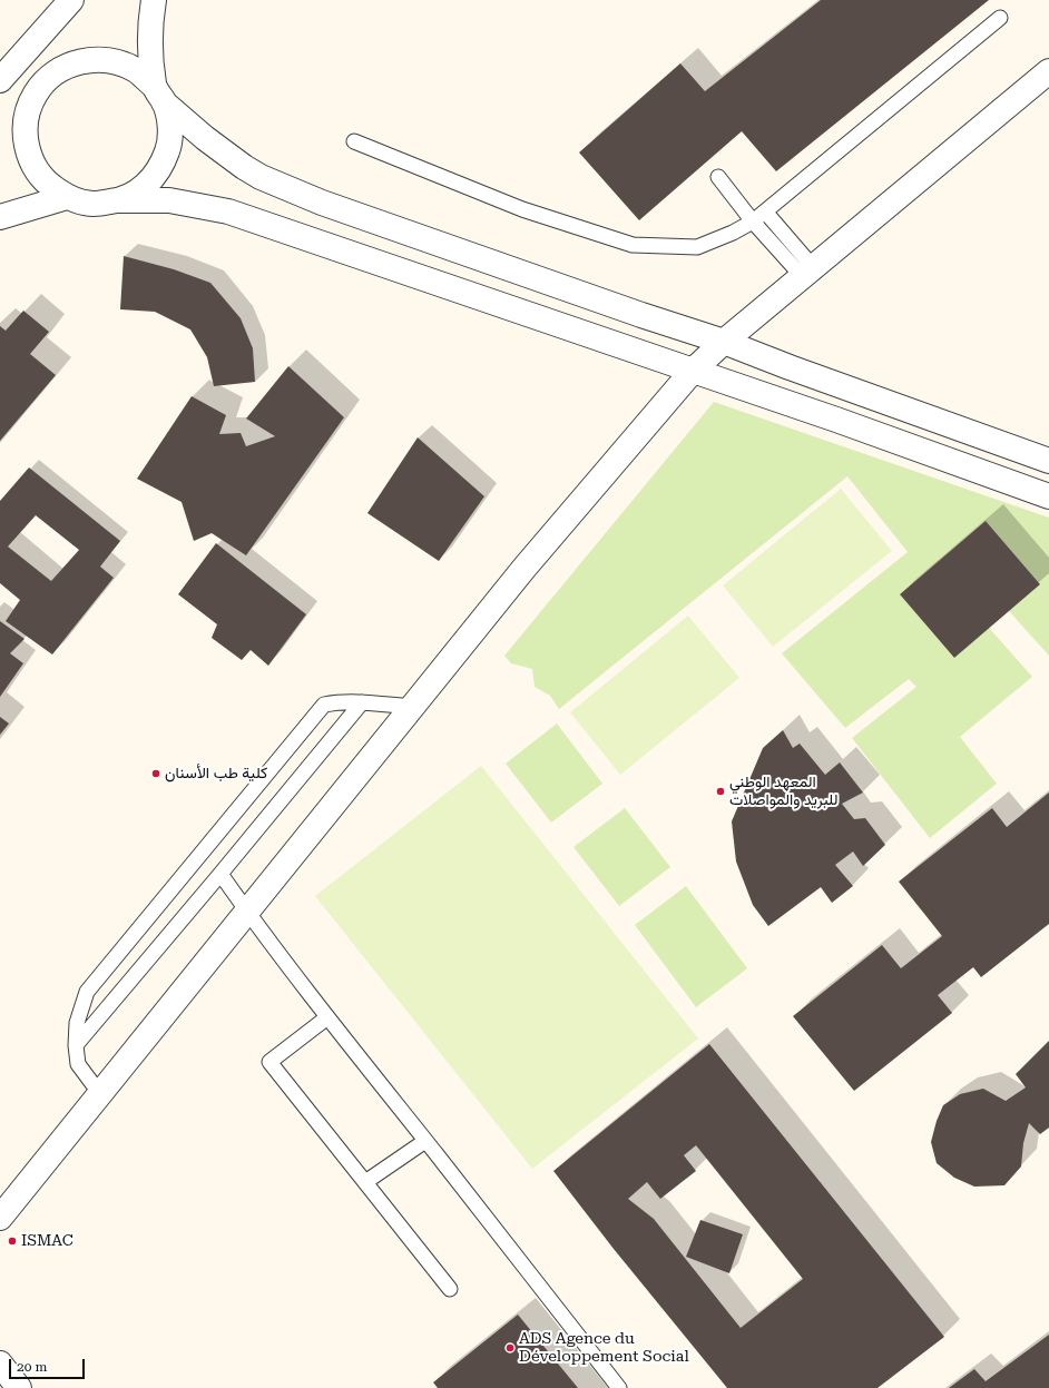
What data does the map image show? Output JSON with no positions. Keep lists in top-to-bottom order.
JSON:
{
  "places": [
    "كلية طب الأسنان",
    "المعهد الوطني للبريد والمواصلات",
    "ISMAC",
    "ADS Agence du Développement Social"
  ],
  "scale_bar": "20 m"
}
